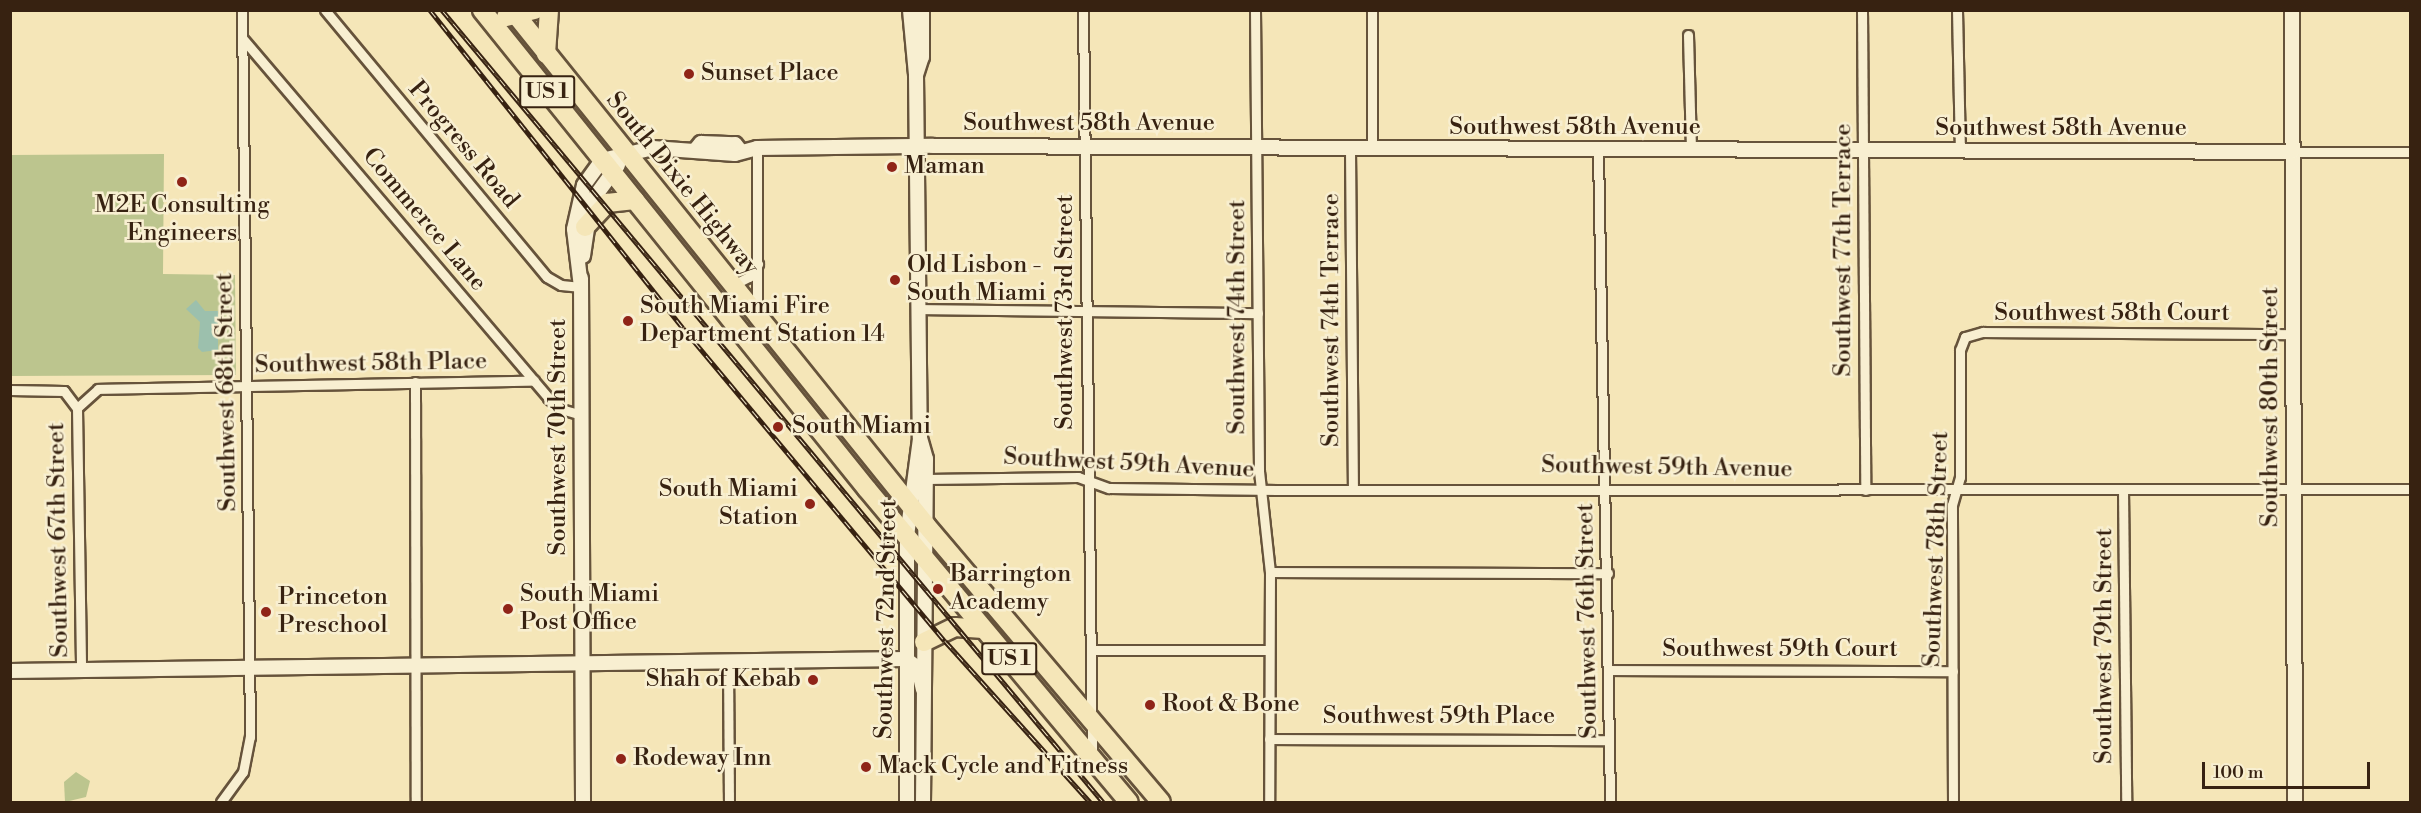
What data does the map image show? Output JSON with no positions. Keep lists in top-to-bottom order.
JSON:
{
  "streets": {
    "highway": ["US 1", "South Dixie Highway"],
    "street": [
      "Southwest 58th Avenue",
      "Progress Road",
      "Commerce Lane",
      "Southwest 77th Terrace",
      "Southwest 73rd Street",
      "Southwest 58th Court",
      "Southwest 74th Street",
      "Southwest 74th Terrace",
      "Southwest 58th Place",
      "Southwest 68th Street",
      "Southwest 80th Street",
      "Southwest 70th Street",
      "Southwest 59th Avenue",
      "Southwest 67th Street",
      "Southwest 78th Street",
      "Southwest 72nd Street",
      "Southwest 76th Street",
      "Southwest 79th Street",
      "Southwest 59th Court",
      "Southwest 59th Place"
    ]
  },
  "crossings": [
    ["Southwest 58th Avenue", "South Dixie Highway"],
    ["Southwest 58th Avenue", "Southwest 77th Terrace"],
    ["Southwest 58th Avenue", "Southwest 73rd Street"],
    ["Southwest 58th Avenue", "Southwest 74th Street"],
    ["Southwest 58th Avenue", "Southwest 74th Terrace"],
    ["Southwest 58th Avenue", "Southwest 80th Street"],
    ["Southwest 58th Avenue", "Southwest 72nd Street"],
    ["Southwest 58th Avenue", "Southwest 76th Street"],
    ["Progress Road", "Southwest 70th Street"],
    ["South Dixie Highway", "Southwest 73rd Street"],
    ["South Dixie Highway", "Southwest 70th Street"],
    ["South Dixie Highway", "Southwest 72nd Street"],
    ["Commerce Lane", "Southwest 58th Place"],
    ["Commerce Lane", "Southwest 68th Street"],
    ["Commerce Lane", "Southwest 70th Street"],
    ["Southwest 77th Terrace", "Southwest 59th Avenue"],
    ["Southwest 73rd Street", "Southwest 59th Avenue"],
    ["Southwest 58th Court", "Southwest 80th Street"],
    ["Southwest 58th Court", "Southwest 78th Street"],
    ["Southwest 74th Street", "Southwest 59th Avenue"],
    ["Southwest 74th Street", "Southwest 59th Place"],
    ["Southwest 74th Terrace", "Southwest 59th Avenue"],
    ["Southwest 58th Place", "Southwest 68th Street"],
    ["Southwest 58th Place", "Southwest 67th Street"],
    ["Southwest 80th Street", "Southwest 59th Avenue"],
    ["Southwest 59th Avenue", "Southwest 78th Street"],
    ["Southwest 59th Avenue", "Southwest 72nd Street"],
    ["Southwest 59th Avenue", "Southwest 76th Street"],
    ["Southwest 59th Avenue", "Southwest 79th Street"],
    ["Southwest 78th Street", "Southwest 59th Court"],
    ["Southwest 76th Street", "Southwest 59th Court"],
    ["Southwest 76th Street", "Southwest 59th Place"]
  ],
  "places": [
    "Sunset Place",
    "Maman",
    "M2E Consulting Engineers",
    "Old Lisbon - South Miami",
    "South Miami Fire Department Station 14",
    "South Miami",
    "South Miami Station",
    "Barrington Academy",
    "South Miami Post Office",
    "Princeton Preschool",
    "Shah of Kebab",
    "Root & Bone",
    "Rodeway Inn",
    "Mack Cycle and Fitness"
  ],
  "scale_bar": "100 m"
}
